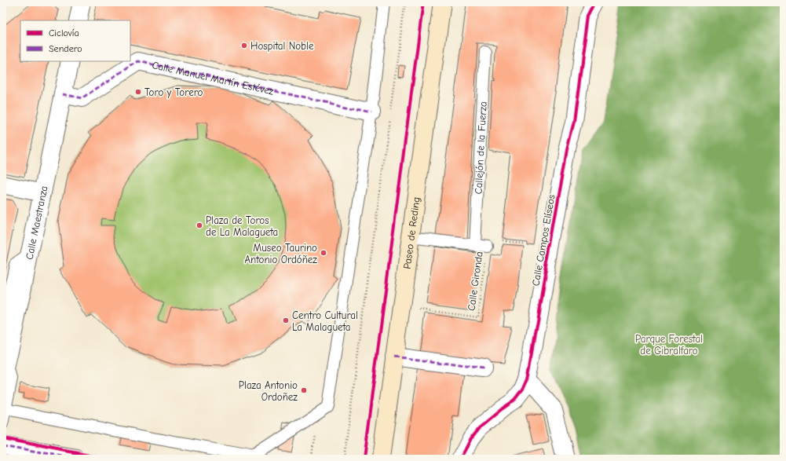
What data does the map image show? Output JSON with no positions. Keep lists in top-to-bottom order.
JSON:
{
  "streets": {
    "main road": ["Paseo de Reding"],
    "street": ["Calle Manuel Martín Estévez", "Calle Maestranza", "Calle Campos Elíseos"],
    "lane": ["Callejón de la Fuerza"],
    "path": ["Calle Gironda"]
  },
  "crossings": [
    ["Calle Manuel Martín Estévez", "Calle Maestranza"],
    ["Paseo de Reding", "Calle Gironda"]
  ],
  "parks": ["Parque Forestal de Gibralfaro"],
  "places": [
    "Hospital Noble",
    "Toro y Torero",
    "Plaza de Toros de La Malagueta",
    "Museo Taurino Antonio Ordóñez",
    "Centro Cultural La Malagueta",
    "Plaza Antonio Ordoñez"
  ],
  "legend": ["Ciclovía", "Sendero"]
}
